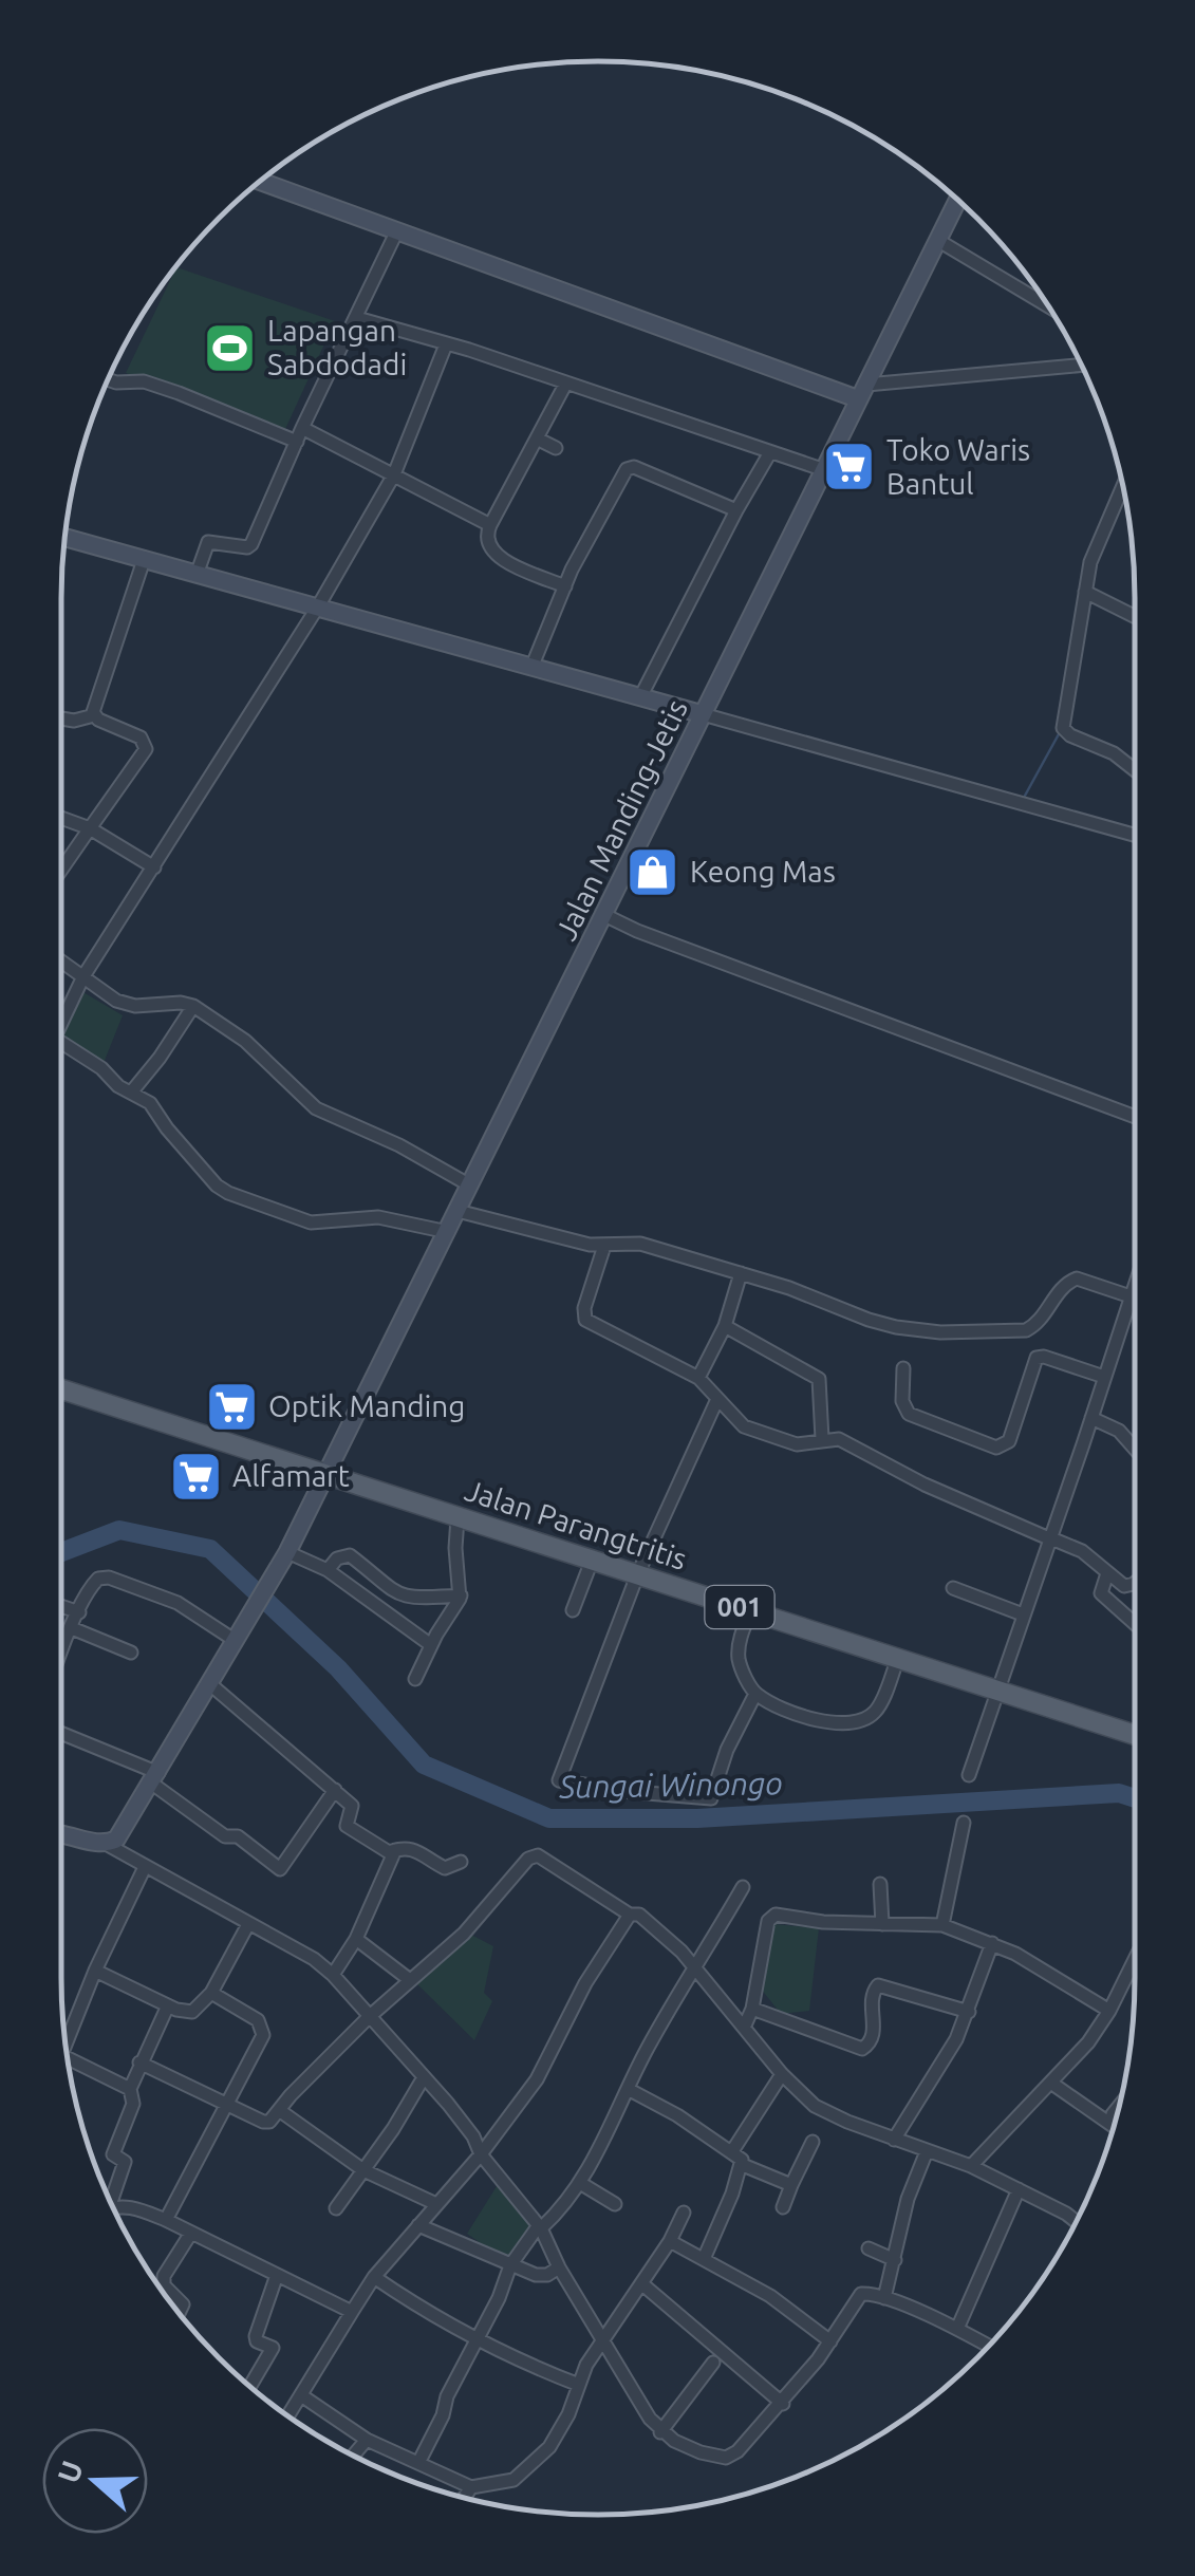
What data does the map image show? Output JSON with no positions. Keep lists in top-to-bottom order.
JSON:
{
  "streets": {
    "main road": ["Jalan Manding-Jetis", "Jalan Parangtritis", "001"]
  },
  "crossings": [
    ["Jalan Manding-Jetis", "Jalan Parangtritis"]
  ],
  "water": ["Sungai Winongo"],
  "places": {
    "sports": ["Lapangan Sabdodadi"],
    "supermarket": ["Toko Waris Bantul", "Optik Manding", "Alfamart"],
    "shop": ["Keong Mas"]
  },
  "north": "left"
}
